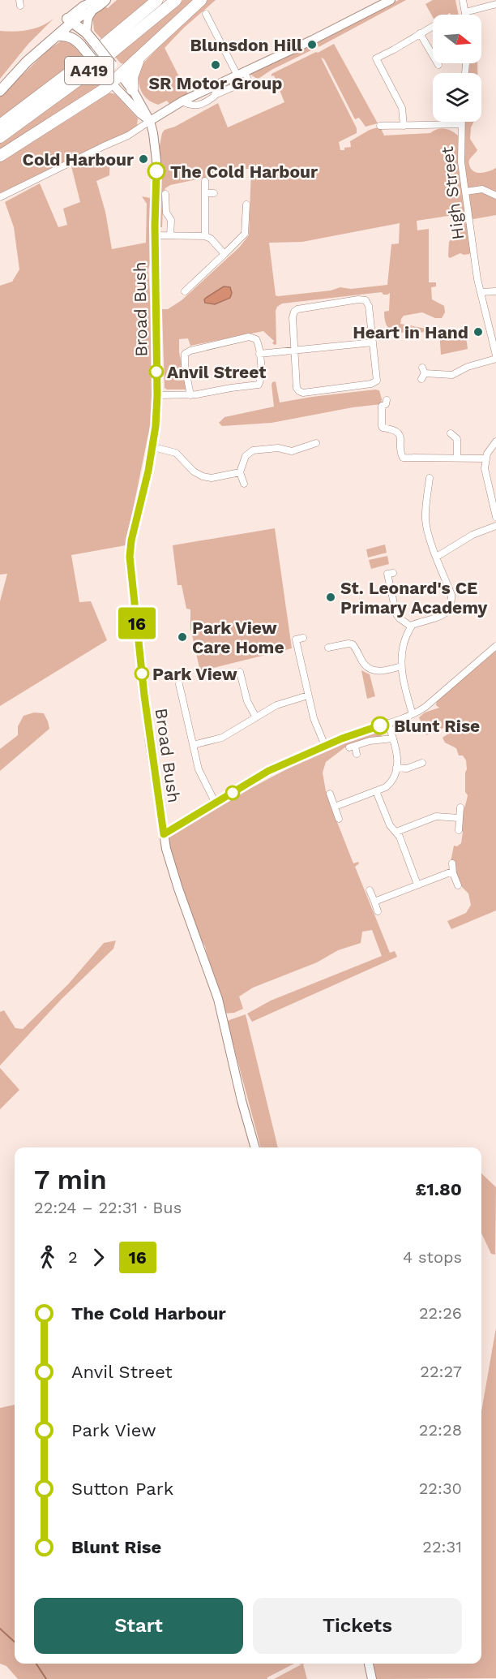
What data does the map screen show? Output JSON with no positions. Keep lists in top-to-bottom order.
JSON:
{
  "streets": {
    "highway": ["A419"],
    "main road": ["Broad Bush"],
    "street": ["High Street"]
  },
  "crossings": [
    ["A419", "Broad Bush"]
  ],
  "places": [
    "Blunsdon Hill",
    "SR Motor Group",
    "Cold Harbour",
    "The Cold Harbour",
    "Heart in Hand",
    "Anvil Street",
    "St. Leonard's CE Primary Academy",
    "Park View Care Home",
    "Park View",
    "Blunt Rise"
  ],
  "lines": ["bus line 16"],
  "north": "right",
  "page": {
    "on_map": "16",
    "heading": ["7 min", "22:24 – 22:31 · Bus", "£1.80"],
    "legs": ["2", "16", "4 stops"],
    "list": [
      {
        "name": "The Cold Harbour",
        "value": "22:26"
      },
      {
        "name": "Anvil Street",
        "value": "22:27"
      },
      {
        "name": "Park View",
        "value": "22:28"
      },
      {
        "name": "Sutton Park",
        "value": "22:30"
      },
      {
        "name": "Blunt Rise",
        "value": "22:31"
      }
    ],
    "buttons": ["Start", "Tickets"]
  }
}
